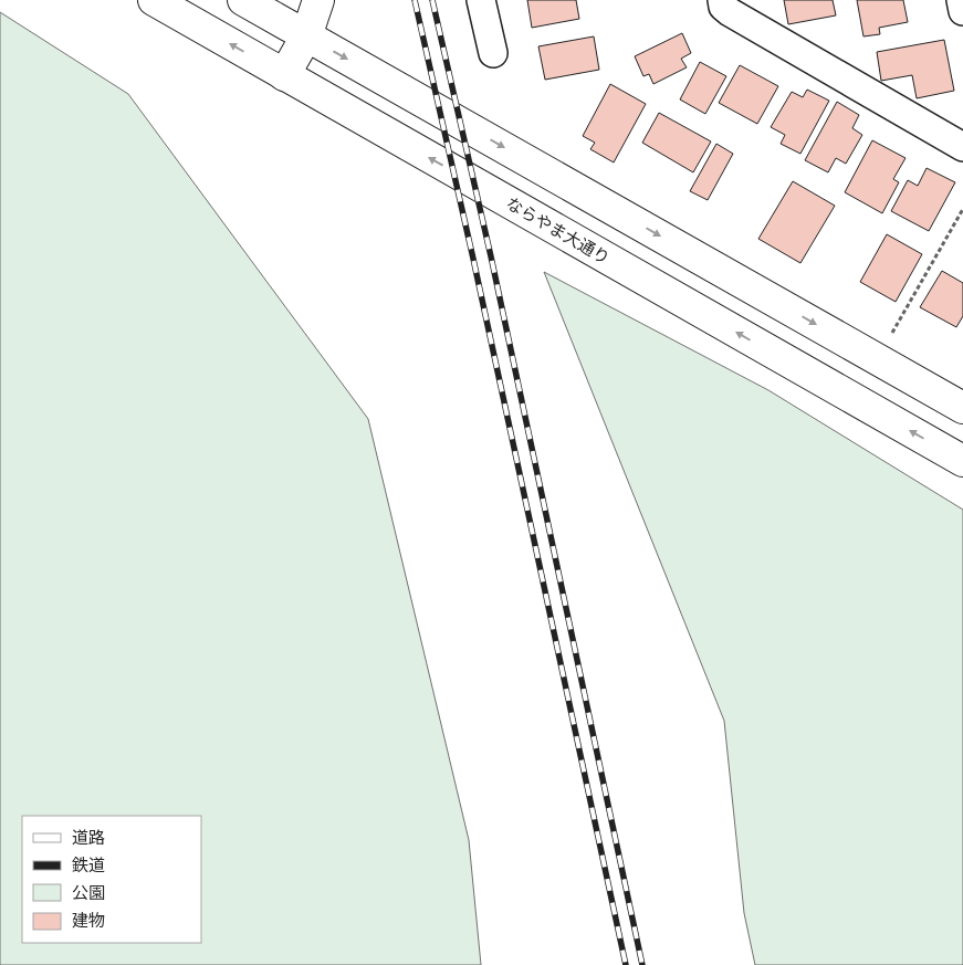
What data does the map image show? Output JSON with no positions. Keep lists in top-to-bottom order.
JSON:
{
  "streets": {
    "street": ["ならやま大通り"]
  },
  "legend": [
    "道路",
    "鉄道",
    "公園",
    "建物"
  ]
}
